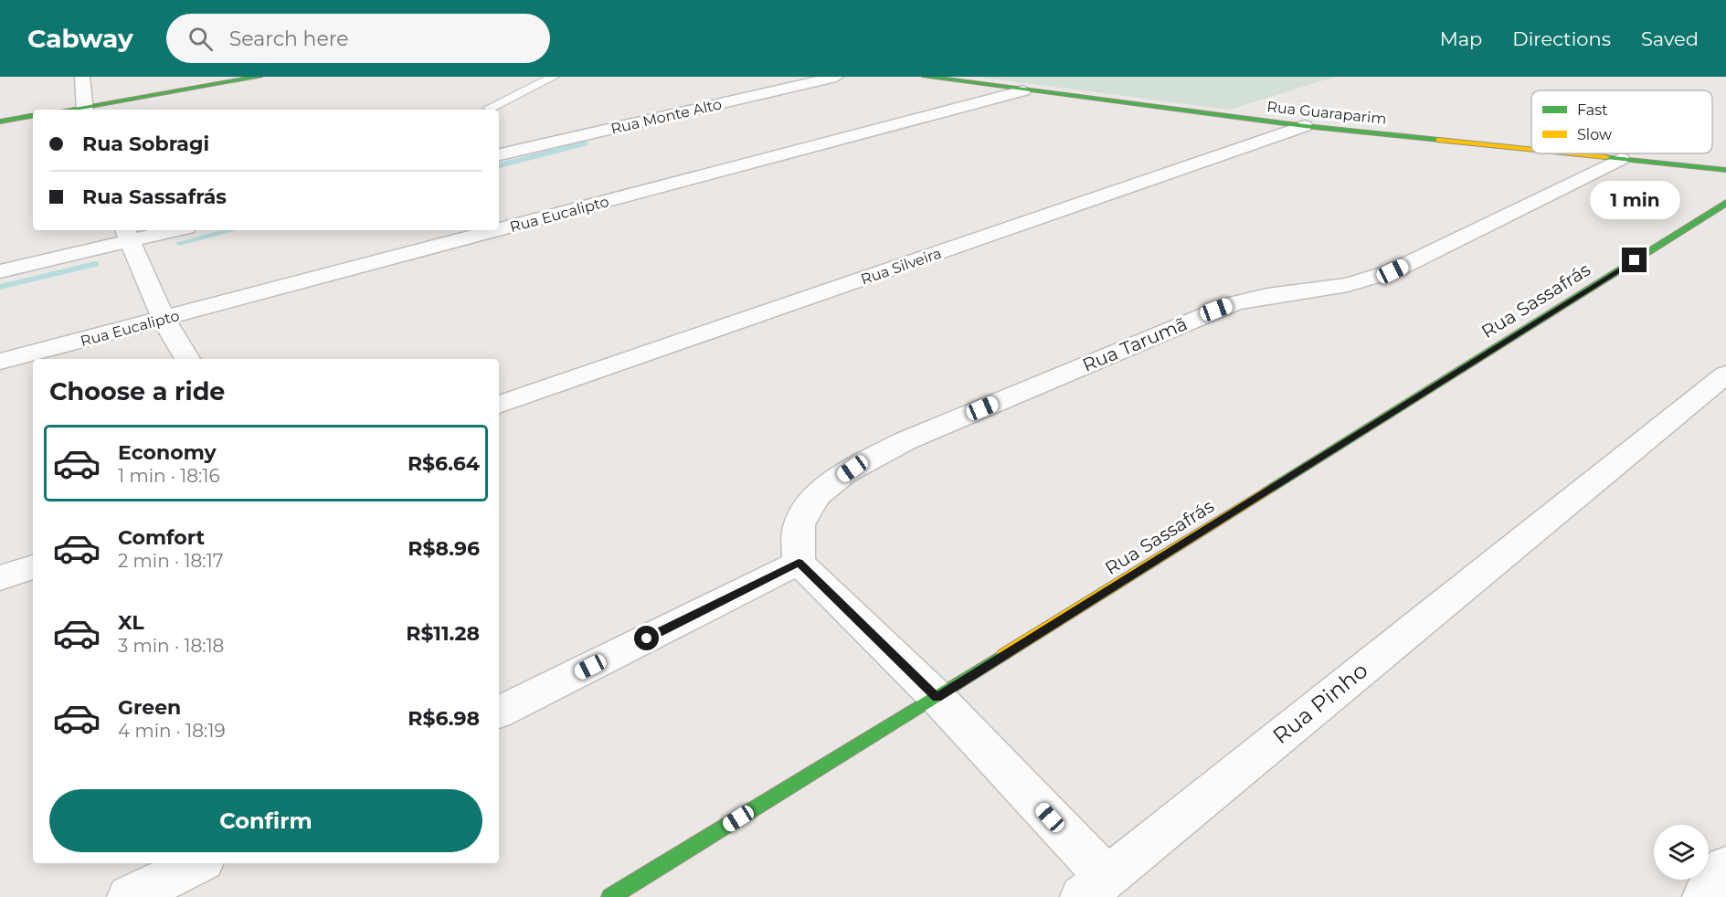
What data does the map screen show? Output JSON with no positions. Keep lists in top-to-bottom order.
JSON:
{
  "streets": {
    "street": [
      "Rua Guaraparim",
      "Rua Monte Alto",
      "Rua Eucalipto",
      "Rua Silveira",
      "Rua Sassafrás",
      "Rua Tarumã",
      "Rua Pinho"
    ]
  },
  "crossings": [
    ["Rua Guaraparim", "Rua Eucalipto"],
    ["Rua Guaraparim", "Rua Silveira"],
    ["Rua Guaraparim", "Rua Tarumã"],
    ["Rua Sassafrás", "Rua Pinho"],
    ["Rua Tarumã", "Rua Pinho"]
  ],
  "legend": ["Fast", "Slow"],
  "page": {
    "header": "Cabway",
    "search": "Search here",
    "nav": ["Map", "Directions", "Saved"],
    "banner": ["Rua Sobragi", "Rua Sassafrás"],
    "bubble": "1 min",
    "heading": "Choose a ride",
    "list": [
      {
        "name": "Economy",
        "note": "1 min · 18:16",
        "value": "R$6.64"
      },
      {
        "name": "Comfort",
        "note": "2 min · 18:17",
        "value": "R$8.96"
      },
      {
        "name": "XL",
        "note": "3 min · 18:18",
        "value": "R$11.28"
      },
      {
        "name": "Green",
        "note": "4 min · 18:19",
        "value": "R$6.98"
      }
    ],
    "buttons": "Confirm"
  }
}
